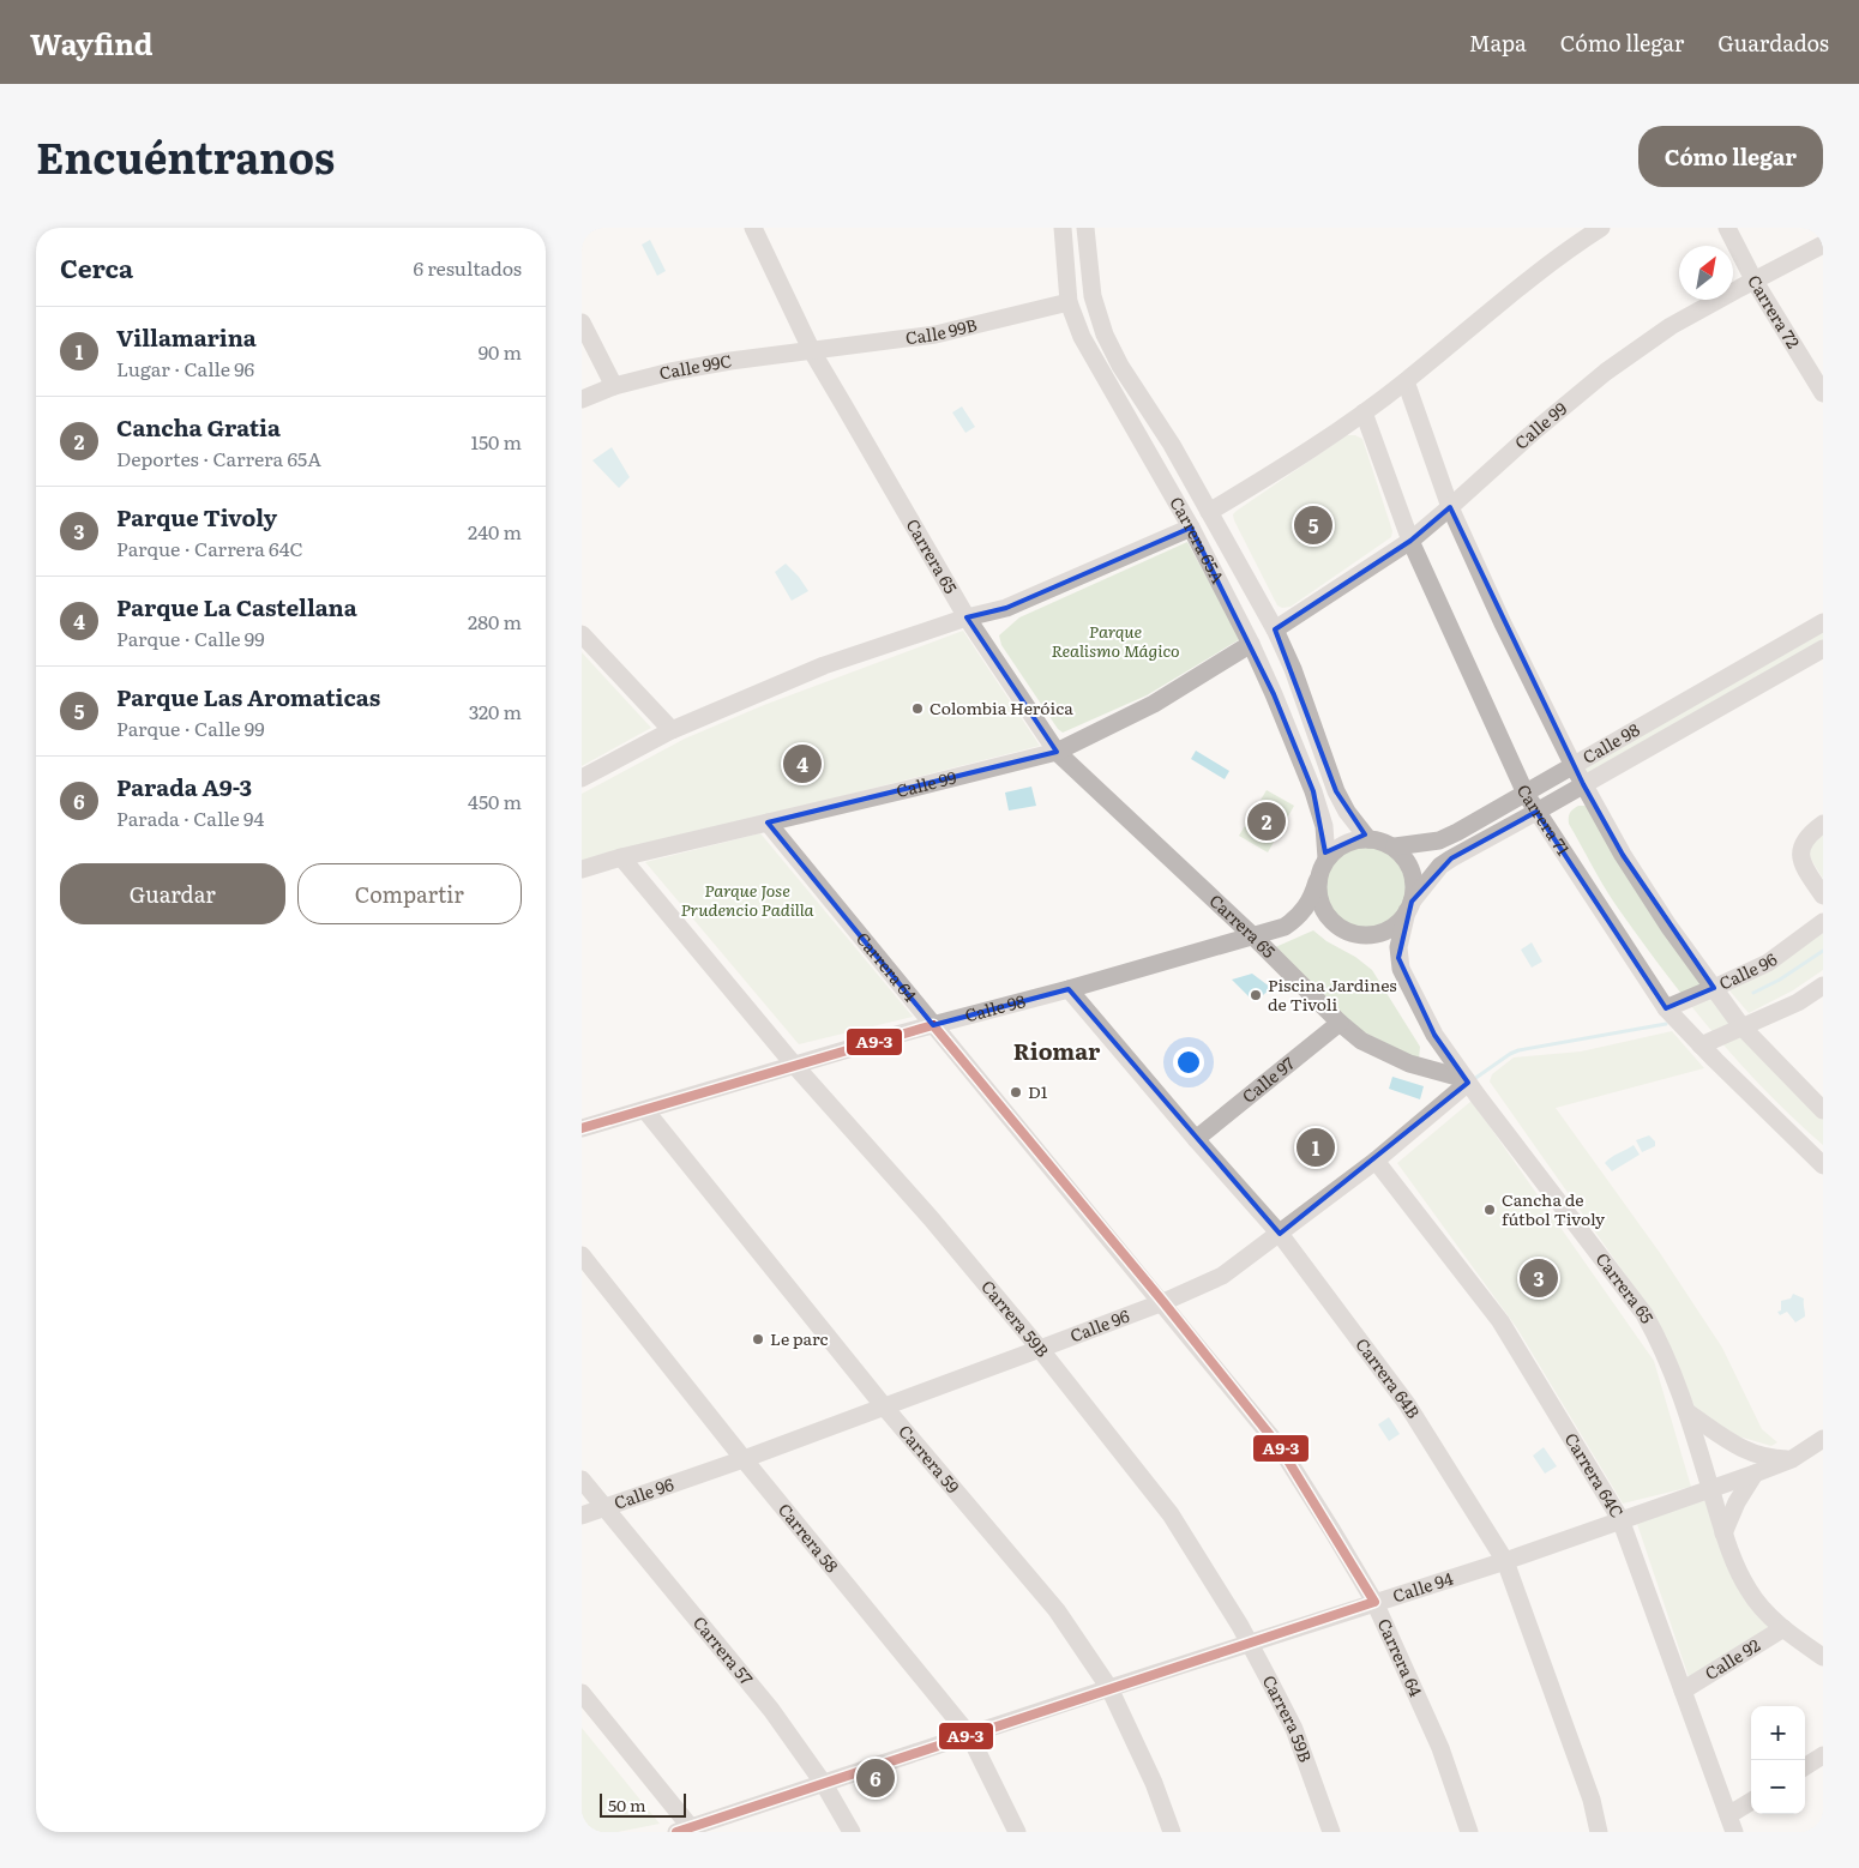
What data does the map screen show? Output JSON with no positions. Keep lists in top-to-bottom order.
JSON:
{
  "streets": {
    "street": [
      "Carrera 72",
      "Calle 99B",
      "Calle 99C",
      "Calle 99",
      "Carrera 65A",
      "Carrera 65",
      "Calle 98",
      "Carrera 71",
      "Carrera 64",
      "Calle 96",
      "Calle 97",
      "Carrera 59B",
      "Carrera 64B",
      "Carrera 59",
      "Carrera 64C",
      "Carrera 58",
      "Calle 94",
      "Carrera 57",
      "Calle 92"
    ]
  },
  "crossings": [
    ["Carrera 72", "Calle 99"],
    ["Calle 99B", "Calle 99C"],
    ["Calle 99B", "Carrera 65A"],
    ["Calle 99B", "Carrera 65"],
    ["Calle 99C", "Carrera 65"],
    ["Calle 99", "Carrera 65A"],
    ["Calle 99", "Carrera 65"],
    ["Calle 99", "Carrera 71"],
    ["Calle 99", "Carrera 64"],
    ["Calle 99", "Carrera 59B"],
    ["Carrera 65A", "Calle 98"],
    ["Carrera 65", "Calle 98"],
    ["Carrera 65", "Calle 96"],
    ["Carrera 65", "Calle 97"],
    ["Carrera 65", "Calle 94"],
    ["Carrera 65", "Calle 92"],
    ["Calle 98", "Carrera 71"],
    ["Calle 98", "Carrera 64"],
    ["Calle 98", "Carrera 59B"],
    ["Calle 98", "Carrera 64B"],
    ["Calle 98", "Carrera 59"],
    ["Carrera 71", "Calle 96"],
    ["Carrera 64", "Calle 96"],
    ["Carrera 64", "Calle 94"],
    ["Calle 96", "Carrera 59B"],
    ["Calle 96", "Carrera 64B"],
    ["Calle 96", "Carrera 59"],
    ["Calle 96", "Carrera 64C"],
    ["Calle 96", "Carrera 58"],
    ["Calle 96", "Carrera 57"],
    ["Calle 97", "Carrera 64B"],
    ["Carrera 59B", "Calle 94"],
    ["Carrera 64B", "Calle 94"],
    ["Carrera 59", "Calle 94"],
    ["Carrera 64C", "Calle 94"],
    ["Carrera 64C", "Calle 92"],
    ["Carrera 58", "Calle 94"],
    ["Calle 94", "Carrera 57"]
  ],
  "districts": ["Riomar"],
  "parks": ["Parque Realismo Mágico", "Parque Jose Prudencio Padilla"],
  "places": [
    "Colombia Heróica",
    "Piscina Jardines de Tivoli",
    "D1",
    "Cancha de fútbol Tivoly",
    "Le parc"
  ],
  "lines": ["transit line A9-3"],
  "scale_bar": "50 m",
  "north": "top right",
  "page": {
    "header": "Wayfind",
    "nav": ["Mapa", "Cómo llegar", "Guardados"],
    "title": "Encuéntranos",
    "buttons": [
      "Cómo llegar",
      ["Guardar", "Compartir"]
    ],
    "heading": ["Cerca", "6 resultados"],
    "list": [
      {
        "mark": "1",
        "name": "Villamarina",
        "note": "Lugar · Calle 96",
        "value": "90 m"
      },
      {
        "mark": "2",
        "name": "Cancha Gratia",
        "note": "Deportes · Carrera 65A",
        "value": "150 m"
      },
      {
        "mark": "3",
        "name": "Parque Tivoly",
        "note": "Parque · Carrera 64C",
        "value": "240 m"
      },
      {
        "mark": "4",
        "name": "Parque La Castellana",
        "note": "Parque · Calle 99",
        "value": "280 m"
      },
      {
        "mark": "5",
        "name": "Parque Las Aromaticas",
        "note": "Parque · Calle 99",
        "value": "320 m"
      },
      {
        "mark": "6",
        "name": "Parada A9-3",
        "note": "Parada · Calle 94",
        "value": "450 m"
      }
    ],
    "pins": [
      "5",
      "4",
      "2",
      "1",
      "3",
      "6"
    ],
    "map_buttons": ["+", "−"],
    "scale": "50 m"
  }
}
